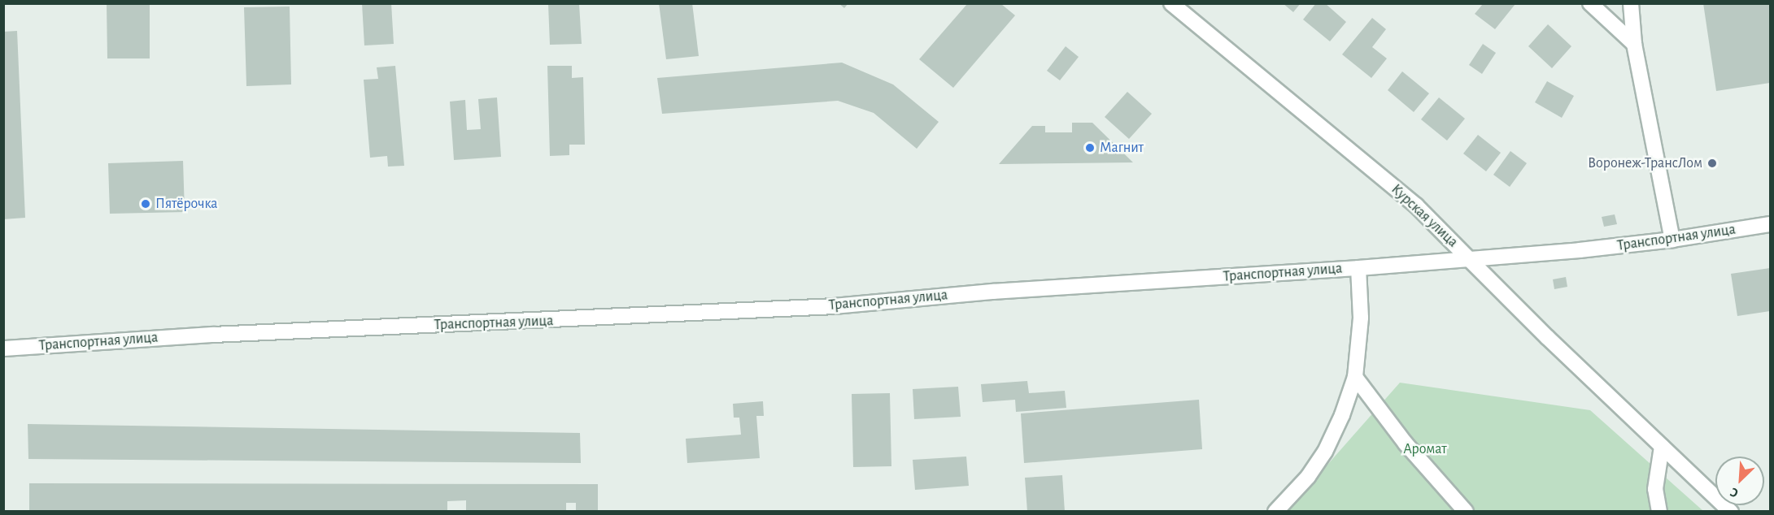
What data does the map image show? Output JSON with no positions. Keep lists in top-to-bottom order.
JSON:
{
  "streets": {
    "main road": ["Курская улица", "Транспортная улица"]
  },
  "crossings": [
    ["Курская улица", "Транспортная улица"]
  ],
  "parks": ["Аромат"],
  "places": ["Магнит", "Воронеж-ТрансЛом", "Пятёрочка"],
  "north": "bottom left"
}
